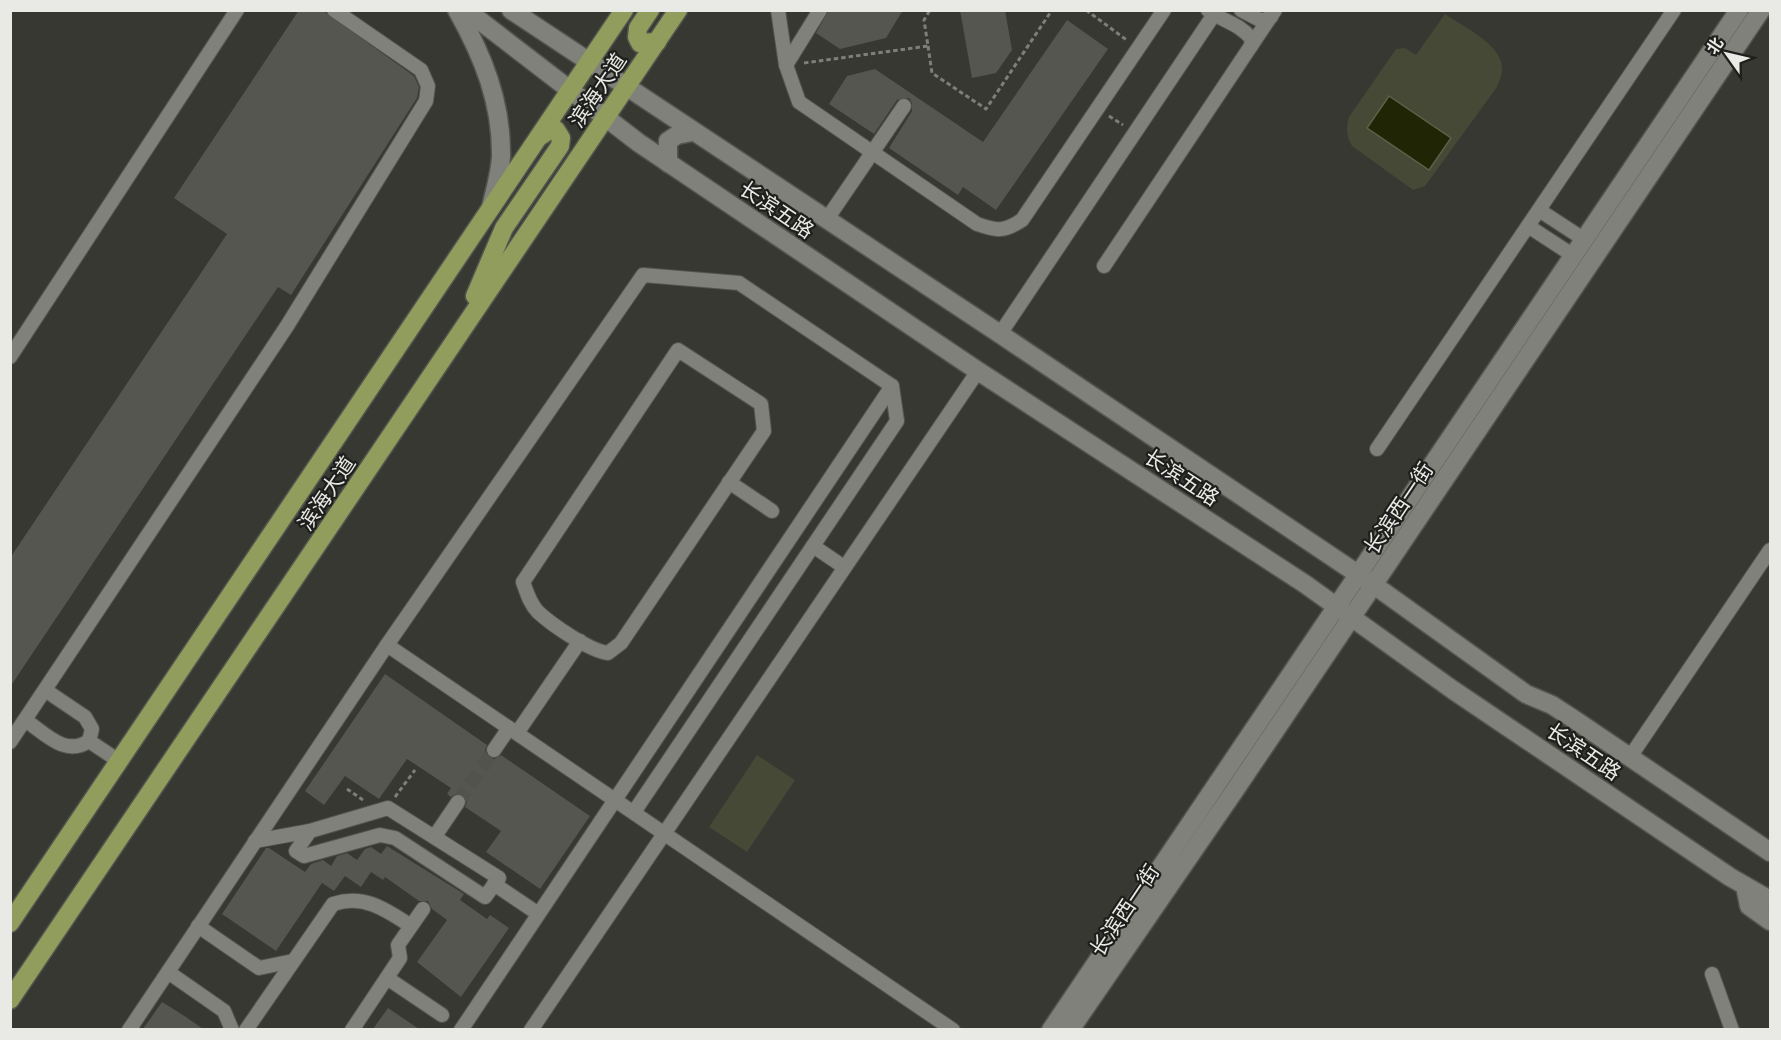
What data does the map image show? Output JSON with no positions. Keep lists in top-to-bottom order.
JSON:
{
  "streets": {
    "highway": ["滨海大道"],
    "main road": ["长滨五路", "长滨西一街"]
  },
  "crossings": [
    ["滨海大道", "长滨五路"],
    ["长滨五路", "长滨西一街"]
  ],
  "north": "top left"
}
